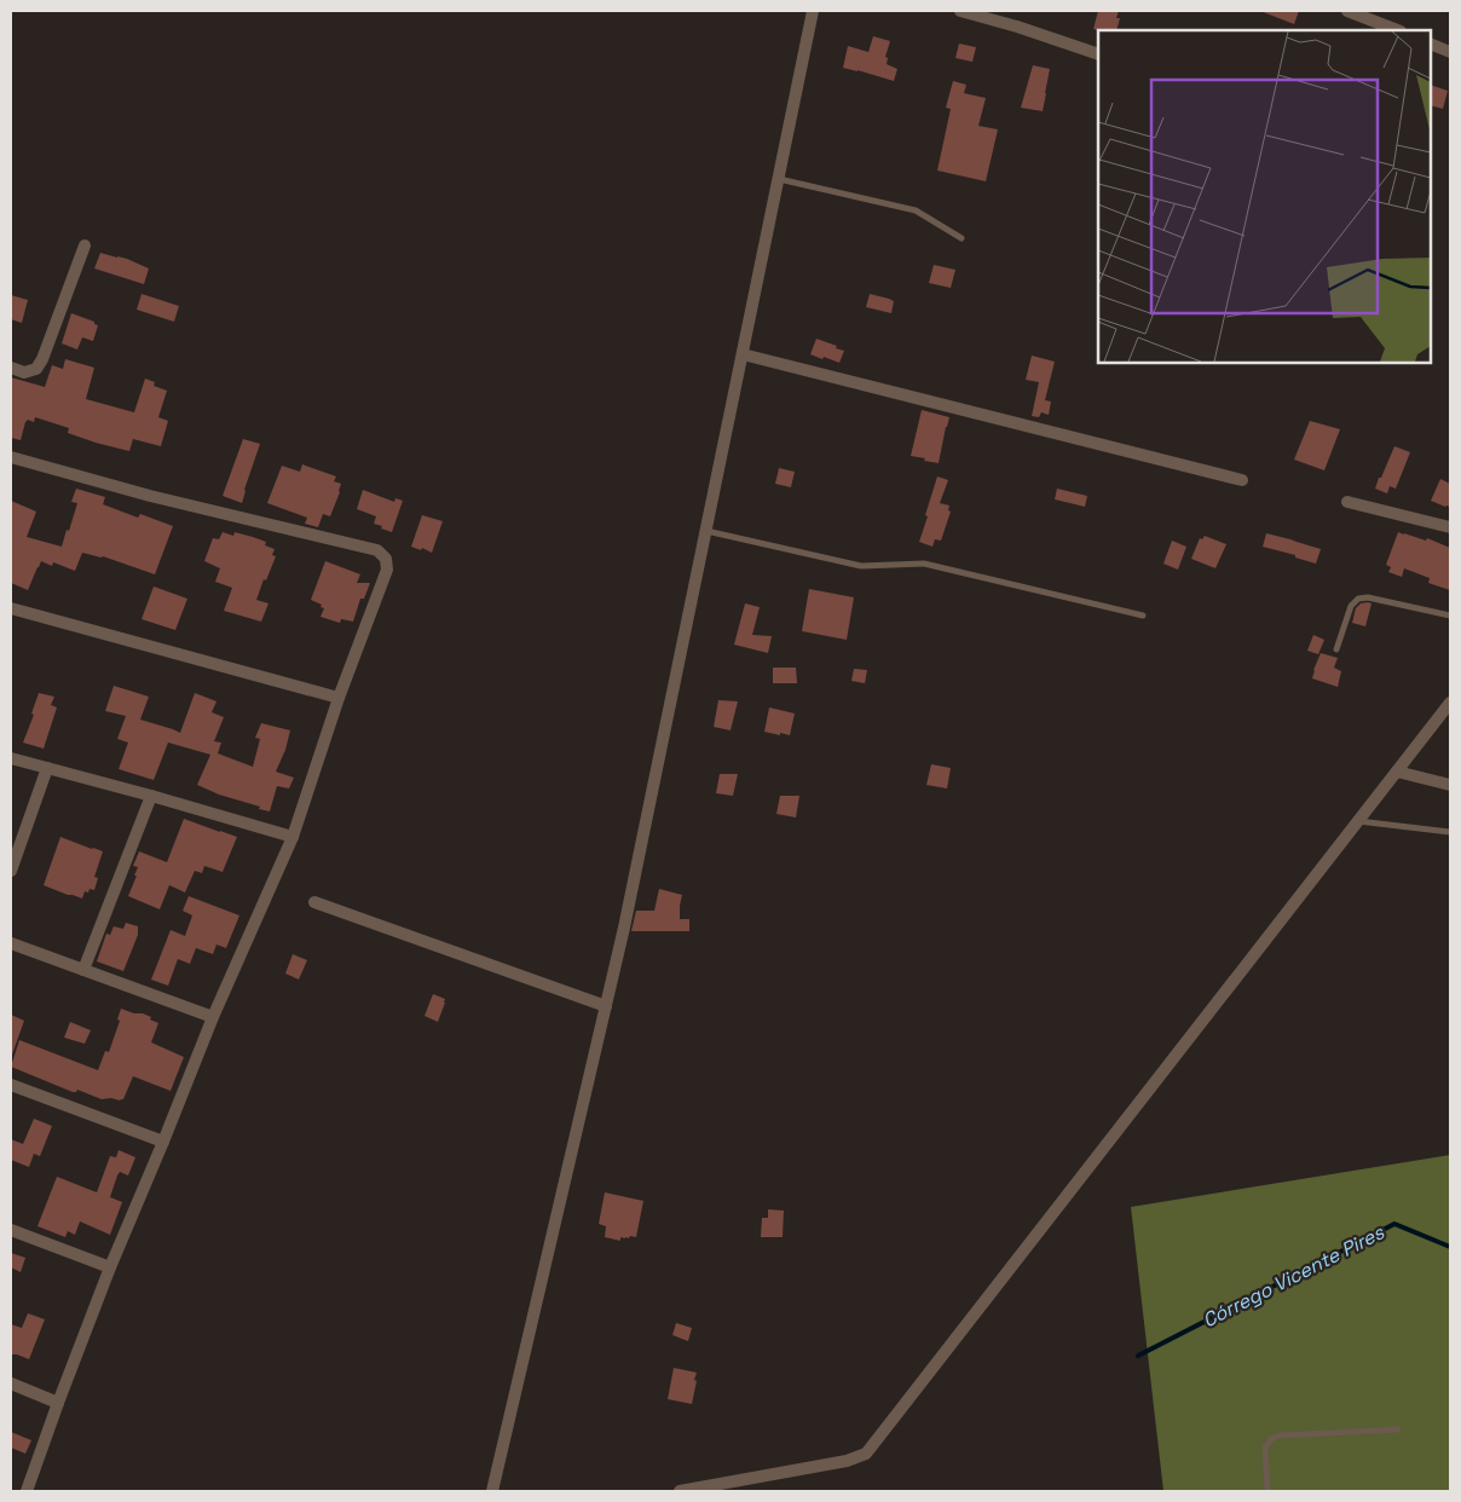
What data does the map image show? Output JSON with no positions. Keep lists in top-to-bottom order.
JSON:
{
  "water": ["Córrego Vicente Pires"]
}
